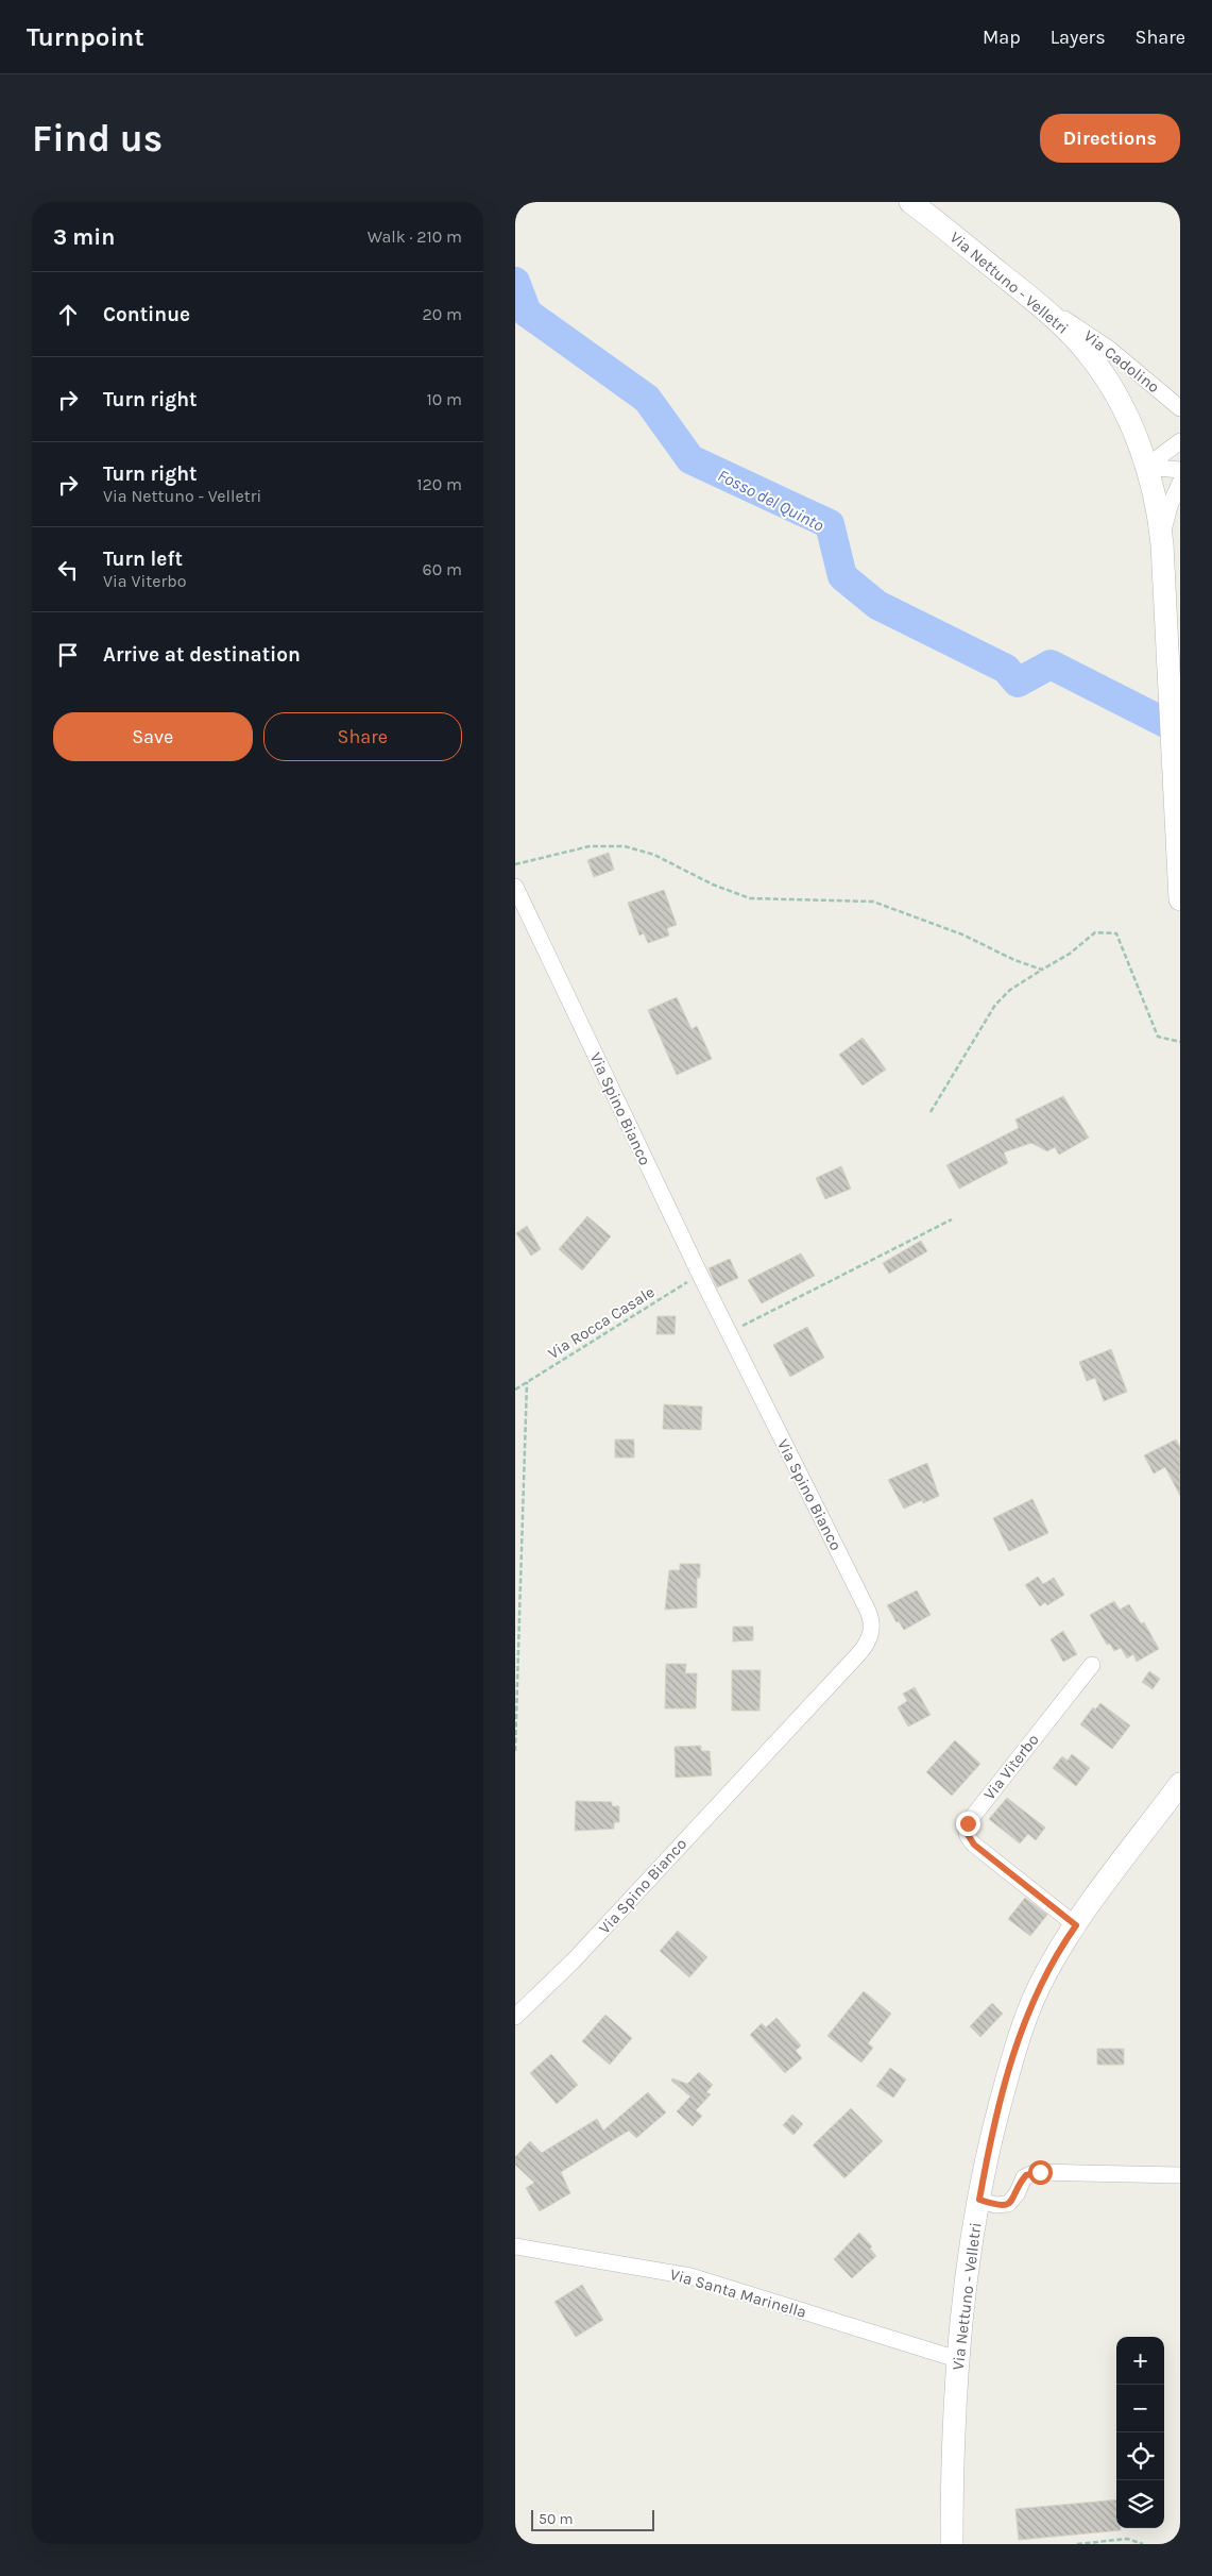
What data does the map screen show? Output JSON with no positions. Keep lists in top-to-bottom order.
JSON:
{
  "streets": {
    "main road": ["Via Nettuno - Velletri"],
    "street": [
      "Via Cadolino",
      "Via Spino Bianco",
      "Via Viterbo",
      "Via Santa Marinella"
    ],
    "path": ["Via Rocca Casale"]
  },
  "crossings": [
    ["Via Nettuno - Velletri", "Via Cadolino"],
    ["Via Nettuno - Velletri", "Via Viterbo"],
    ["Via Nettuno - Velletri", "Via Santa Marinella"],
    ["Via Spino Bianco", "Via Rocca Casale"]
  ],
  "water": ["Fosso del Quinto"],
  "scale_bar": "50 m",
  "page": {
    "header": "Turnpoint",
    "nav": ["Map", "Layers", "Share"],
    "buttons": [
      "Directions",
      ["Save", "Share"]
    ],
    "title": "Find us",
    "heading": ["3 min", "Walk · 210 m"],
    "list": [
      ["Continue", "20 m"],
      ["Turn right", "10 m"],
      ["Turn right", "Via Nettuno - Velletri", "120 m"],
      ["Turn left", "Via Viterbo", "60 m"],
      "Arrive at destination"
    ],
    "map_buttons": ["+", "−"],
    "scale": "50 m"
  }
}
